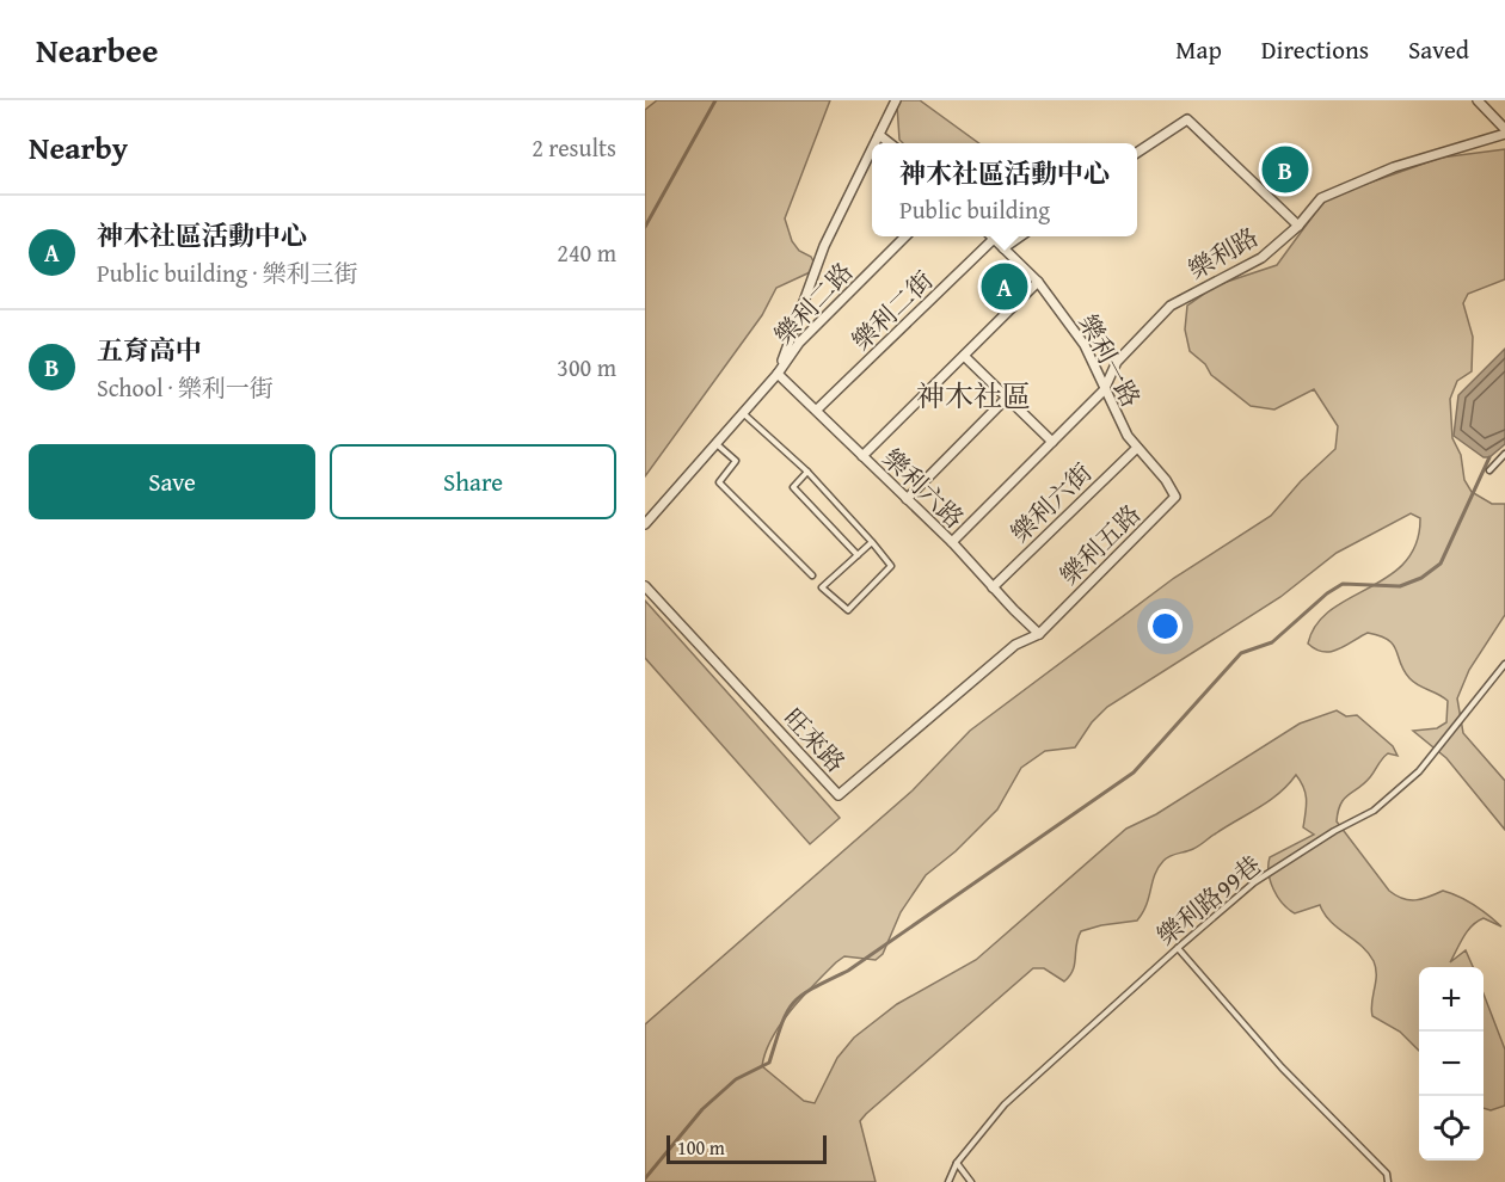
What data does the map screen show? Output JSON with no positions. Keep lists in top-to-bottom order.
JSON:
{
  "streets": {
    "street": [
      "樂利路",
      "樂利二路",
      "樂利二街",
      "樂利一路",
      "樂利六路",
      "樂利六街",
      "樂利五路",
      "旺來路"
    ],
    "lane": ["樂利路99巷"]
  },
  "crossings": [
    ["樂利路", "樂利一路"],
    ["樂利路", "樂利六路"],
    ["樂利二路", "樂利六路"],
    ["樂利二街", "樂利一路"],
    ["樂利二街", "樂利六路"],
    ["樂利一路", "樂利六街"],
    ["樂利一路", "樂利五路"],
    ["樂利六路", "樂利六街"],
    ["樂利六路", "樂利五路"],
    ["樂利六路", "旺來路"],
    ["樂利五路", "旺來路"]
  ],
  "districts": ["神木社區"],
  "scale_bar": "100 m",
  "page": {
    "header": "Nearbee",
    "nav": ["Map", "Directions", "Saved"],
    "heading": ["Nearby", "2 results"],
    "popup": ["神木社區活動中心", "Public building"],
    "pins": ["B", "A"],
    "list": [
      {
        "mark": "A",
        "name": "神木社區活動中心",
        "note": "Public building · 樂利三街",
        "value": "240 m"
      },
      {
        "mark": "B",
        "name": "五育高中",
        "note": "School · 樂利一街",
        "value": "300 m"
      }
    ],
    "buttons": ["Save", "Share"],
    "map_buttons": ["+", "−"],
    "scale": "100 m"
  }
}
